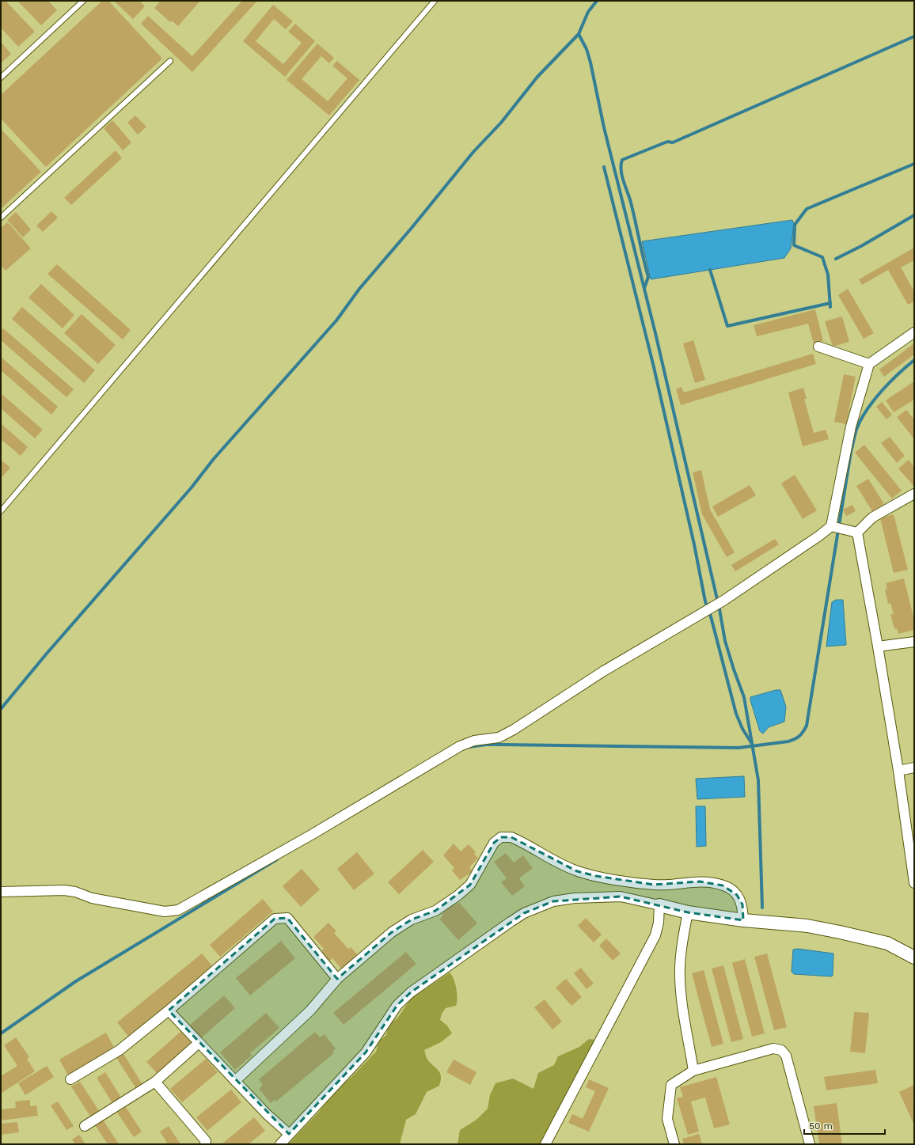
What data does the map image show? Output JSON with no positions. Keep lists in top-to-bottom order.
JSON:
{
  "scale_bar": "50 m"
}
